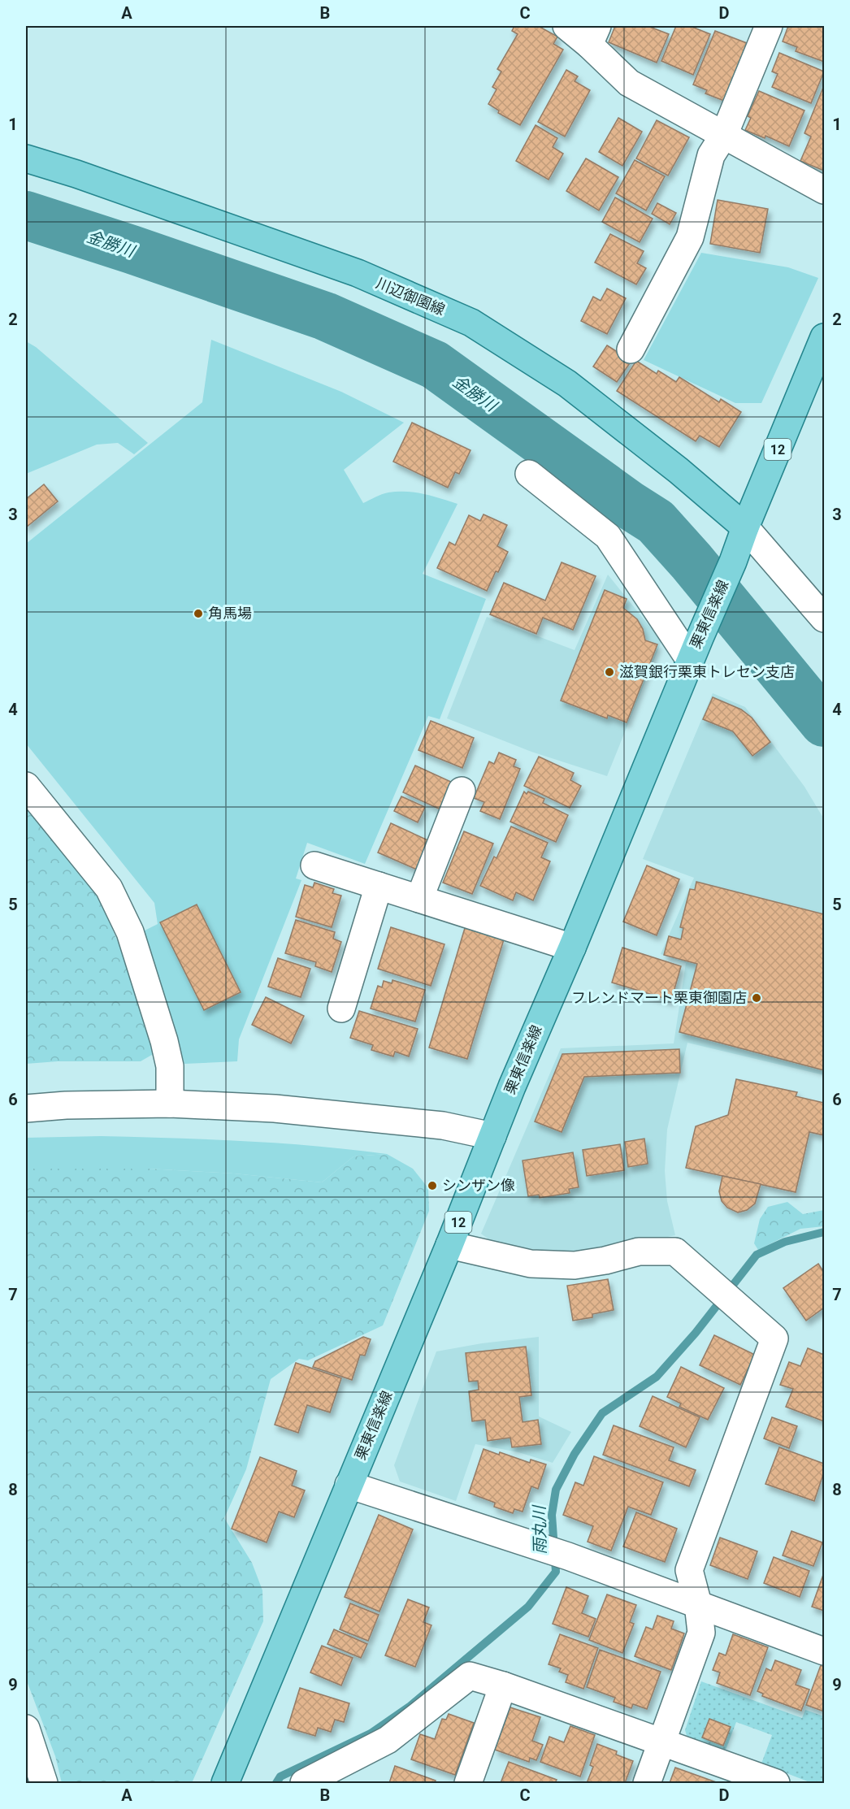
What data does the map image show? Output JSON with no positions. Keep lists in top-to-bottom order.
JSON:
{
  "streets": {
    "main road": ["川辺御園線", "12", "栗東信楽線"]
  },
  "crossings": [
    ["川辺御園線", "栗東信楽線"]
  ],
  "water": ["金勝川", "雨丸川"],
  "places": [
    "角馬場",
    "滋賀銀行栗東トレセン支店",
    "フレンドマート栗東御園店",
    "シンザン像"
  ],
  "grid": {
    "columns": [
      "A",
      "B",
      "C",
      "D"
    ],
    "rows": [
      "1",
      "2",
      "3",
      "4",
      "5",
      "6",
      "7",
      "8",
      "9"
    ]
  }
}
